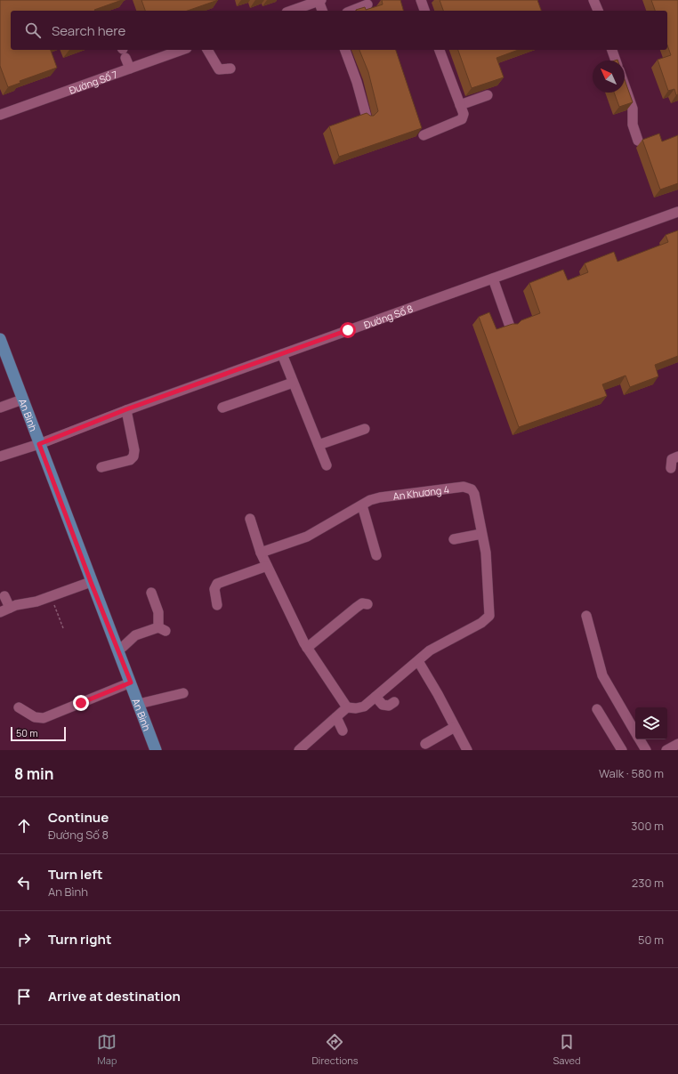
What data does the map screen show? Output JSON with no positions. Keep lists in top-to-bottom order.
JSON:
{
  "streets": {
    "main road": ["An Bình"],
    "street": ["Đường Số 7", "Đường Số 8", "An Khương 4"]
  },
  "crossings": [
    ["Đường Số 8", "An Bình"]
  ],
  "scale_bar": "50 m",
  "north": "top left",
  "page": {
    "search": "Search here",
    "scale": "50 m",
    "heading": ["8 min", "Walk · 580 m"],
    "list": [
      ["Continue", "Đường Số 8", "300 m"],
      ["Turn left", "An Bình", "230 m"],
      ["Turn right", "50 m"],
      "Arrive at destination"
    ],
    "nav": ["Map", "Directions", "Saved"]
  }
}
